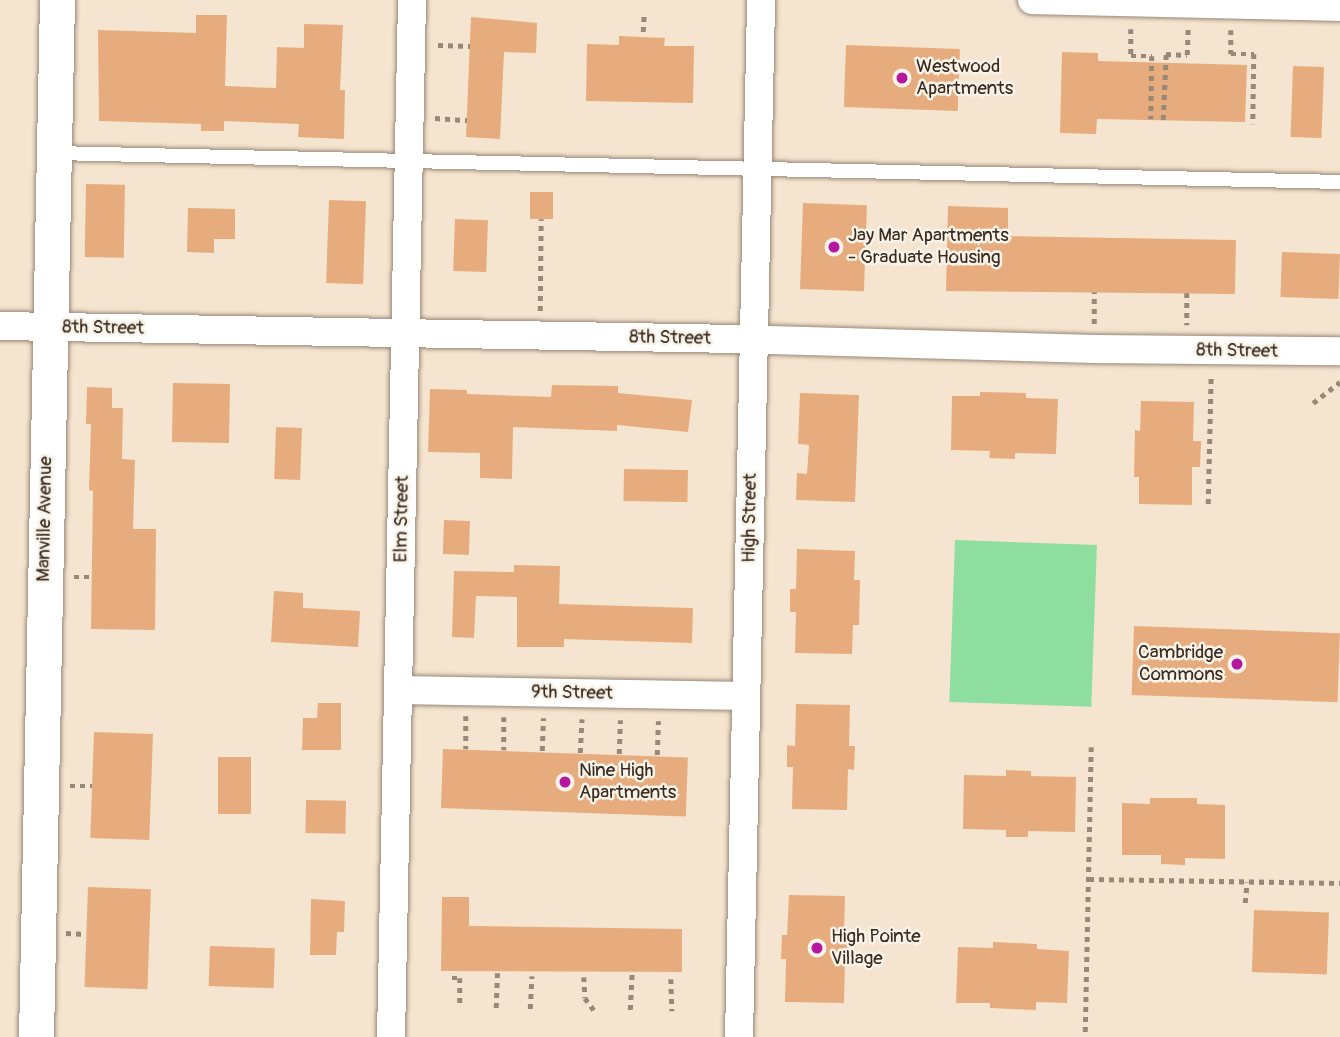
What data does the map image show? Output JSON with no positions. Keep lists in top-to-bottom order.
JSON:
{
  "streets": {
    "street": [
      "8th Street",
      "High Street",
      "Manville Avenue",
      "Elm Street",
      "9th Street"
    ]
  },
  "crossings": [
    ["8th Street", "High Street"],
    ["8th Street", "Manville Avenue"],
    ["8th Street", "Elm Street"],
    ["High Street", "9th Street"],
    ["Elm Street", "9th Street"]
  ],
  "places": [
    "Westwood Apartments",
    "Jay Mar Apartments - Graduate Housing",
    "Cambridge Commons",
    "Nine High Apartments",
    "High Pointe Village"
  ]
}
